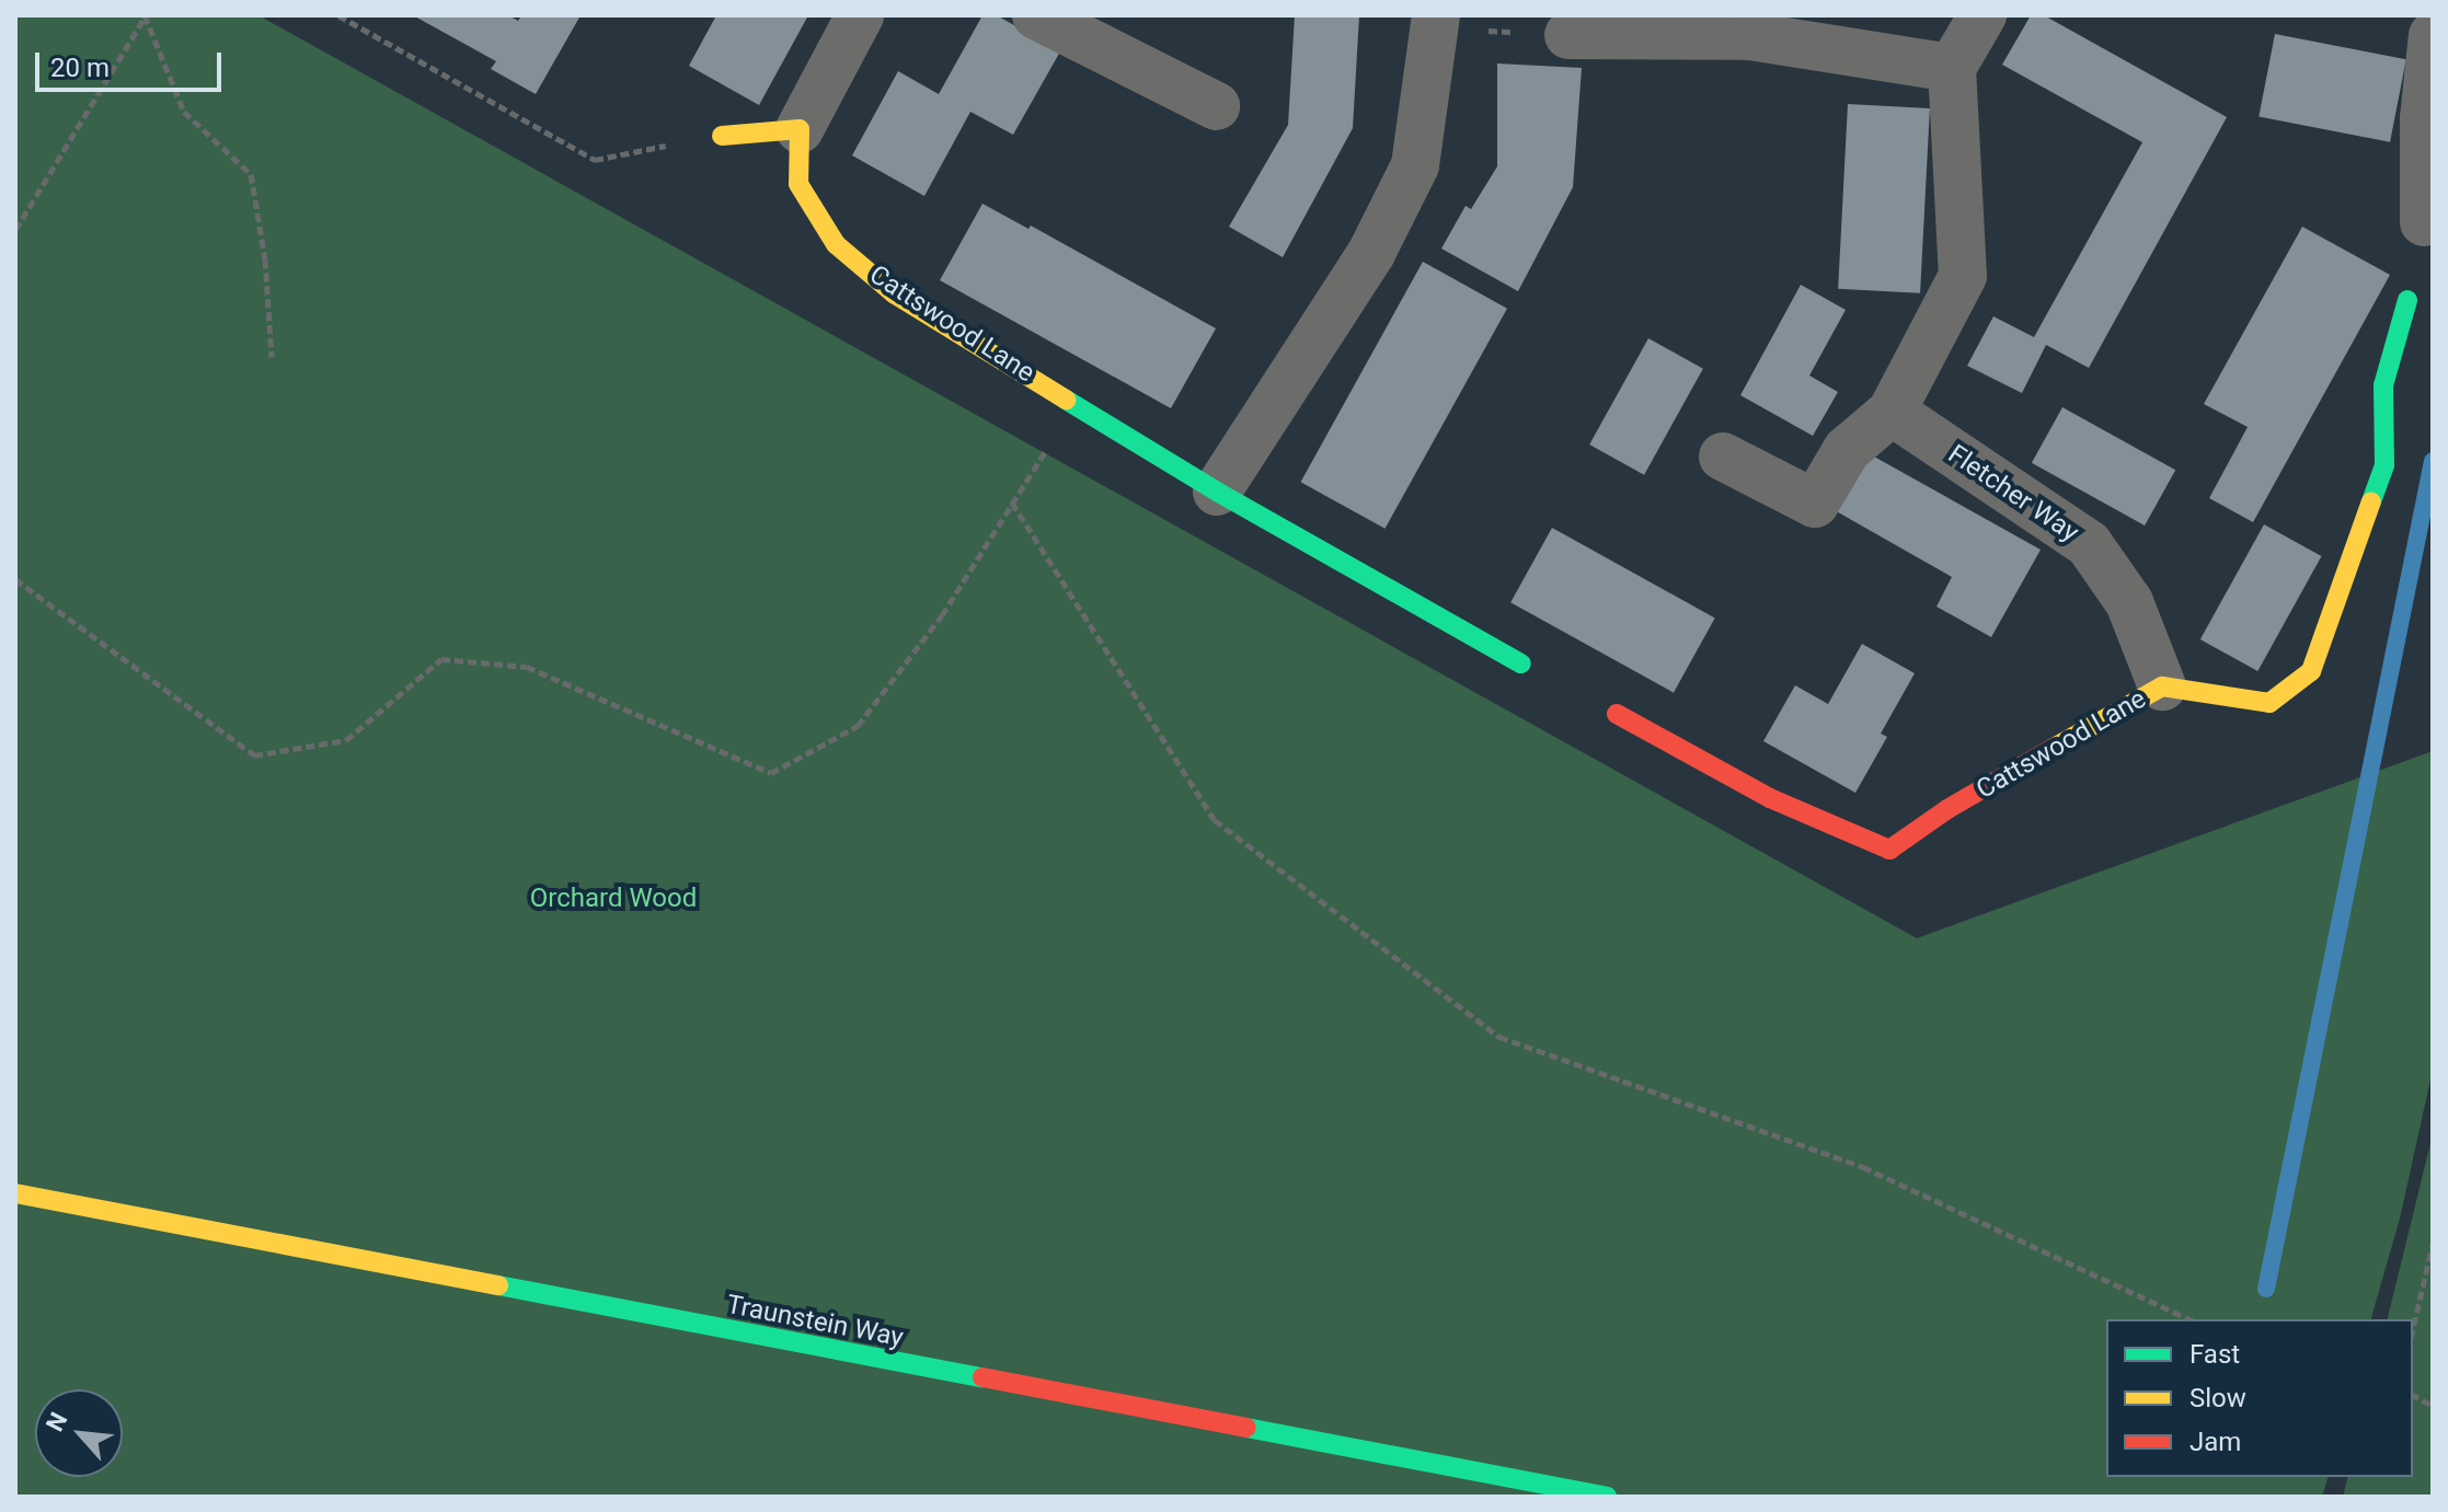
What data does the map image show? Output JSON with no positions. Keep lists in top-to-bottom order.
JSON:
{
  "streets": {
    "main road": ["Cattswood Lane", "Traunstein Way"],
    "street": ["Fletcher Way"]
  },
  "crossings": [
    ["Cattswood Lane", "Fletcher Way"]
  ],
  "parks": ["Orchard Wood"],
  "legend": ["Fast", "Slow", "Jam"],
  "scale_bar": "20 m",
  "north": "top left"
}
